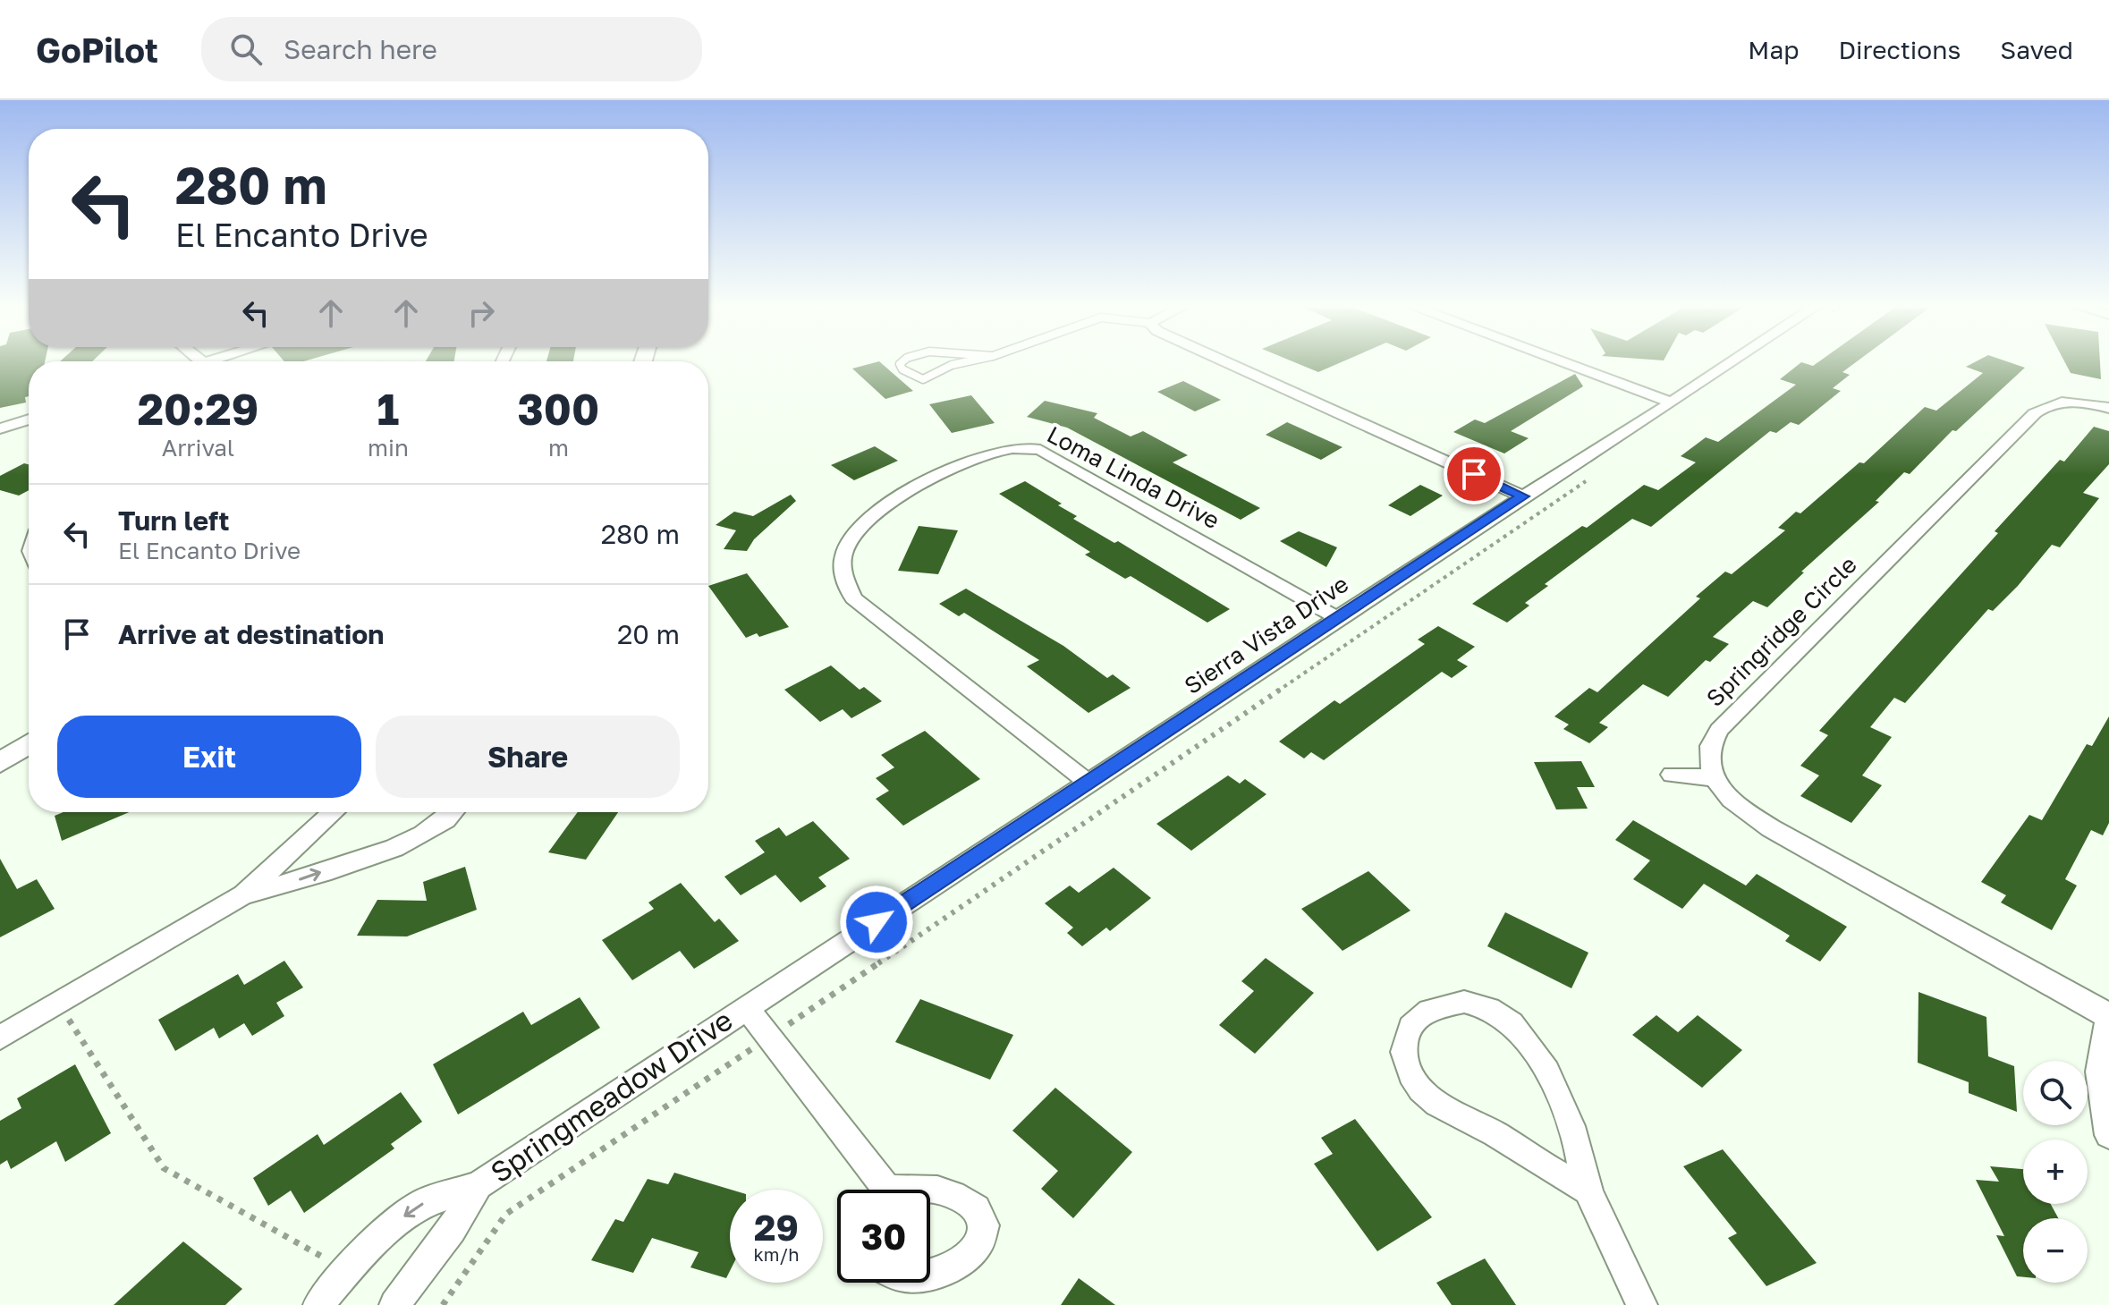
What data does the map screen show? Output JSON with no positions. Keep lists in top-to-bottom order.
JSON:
{
  "streets": {
    "street": [
      "Loma Linda Drive",
      "Springridge Circle",
      "Sierra Vista Drive",
      "Springmeadow Drive"
    ]
  },
  "crossings": [
    ["Loma Linda Drive", "Sierra Vista Drive"],
    ["Sierra Vista Drive", "Springmeadow Drive"]
  ],
  "page": {
    "header": "GoPilot",
    "search": "Search here",
    "nav": ["Map", "Directions", "Saved"],
    "turn": ["280 m", "El Encanto Drive"],
    "eta": [
      "20:29",
      "Arrival",
      "1",
      "min",
      "300",
      "m"
    ],
    "list": [
      {
        "name": "Turn left",
        "note": "El Encanto Drive",
        "value": "280 m"
      },
      {
        "name": "Arrive at destination",
        "value": "20 m"
      }
    ],
    "buttons": ["Exit", "Share"],
    "map_buttons": ["+", "−"],
    "speed": "29 km/h",
    "limit": "30"
  }
}
